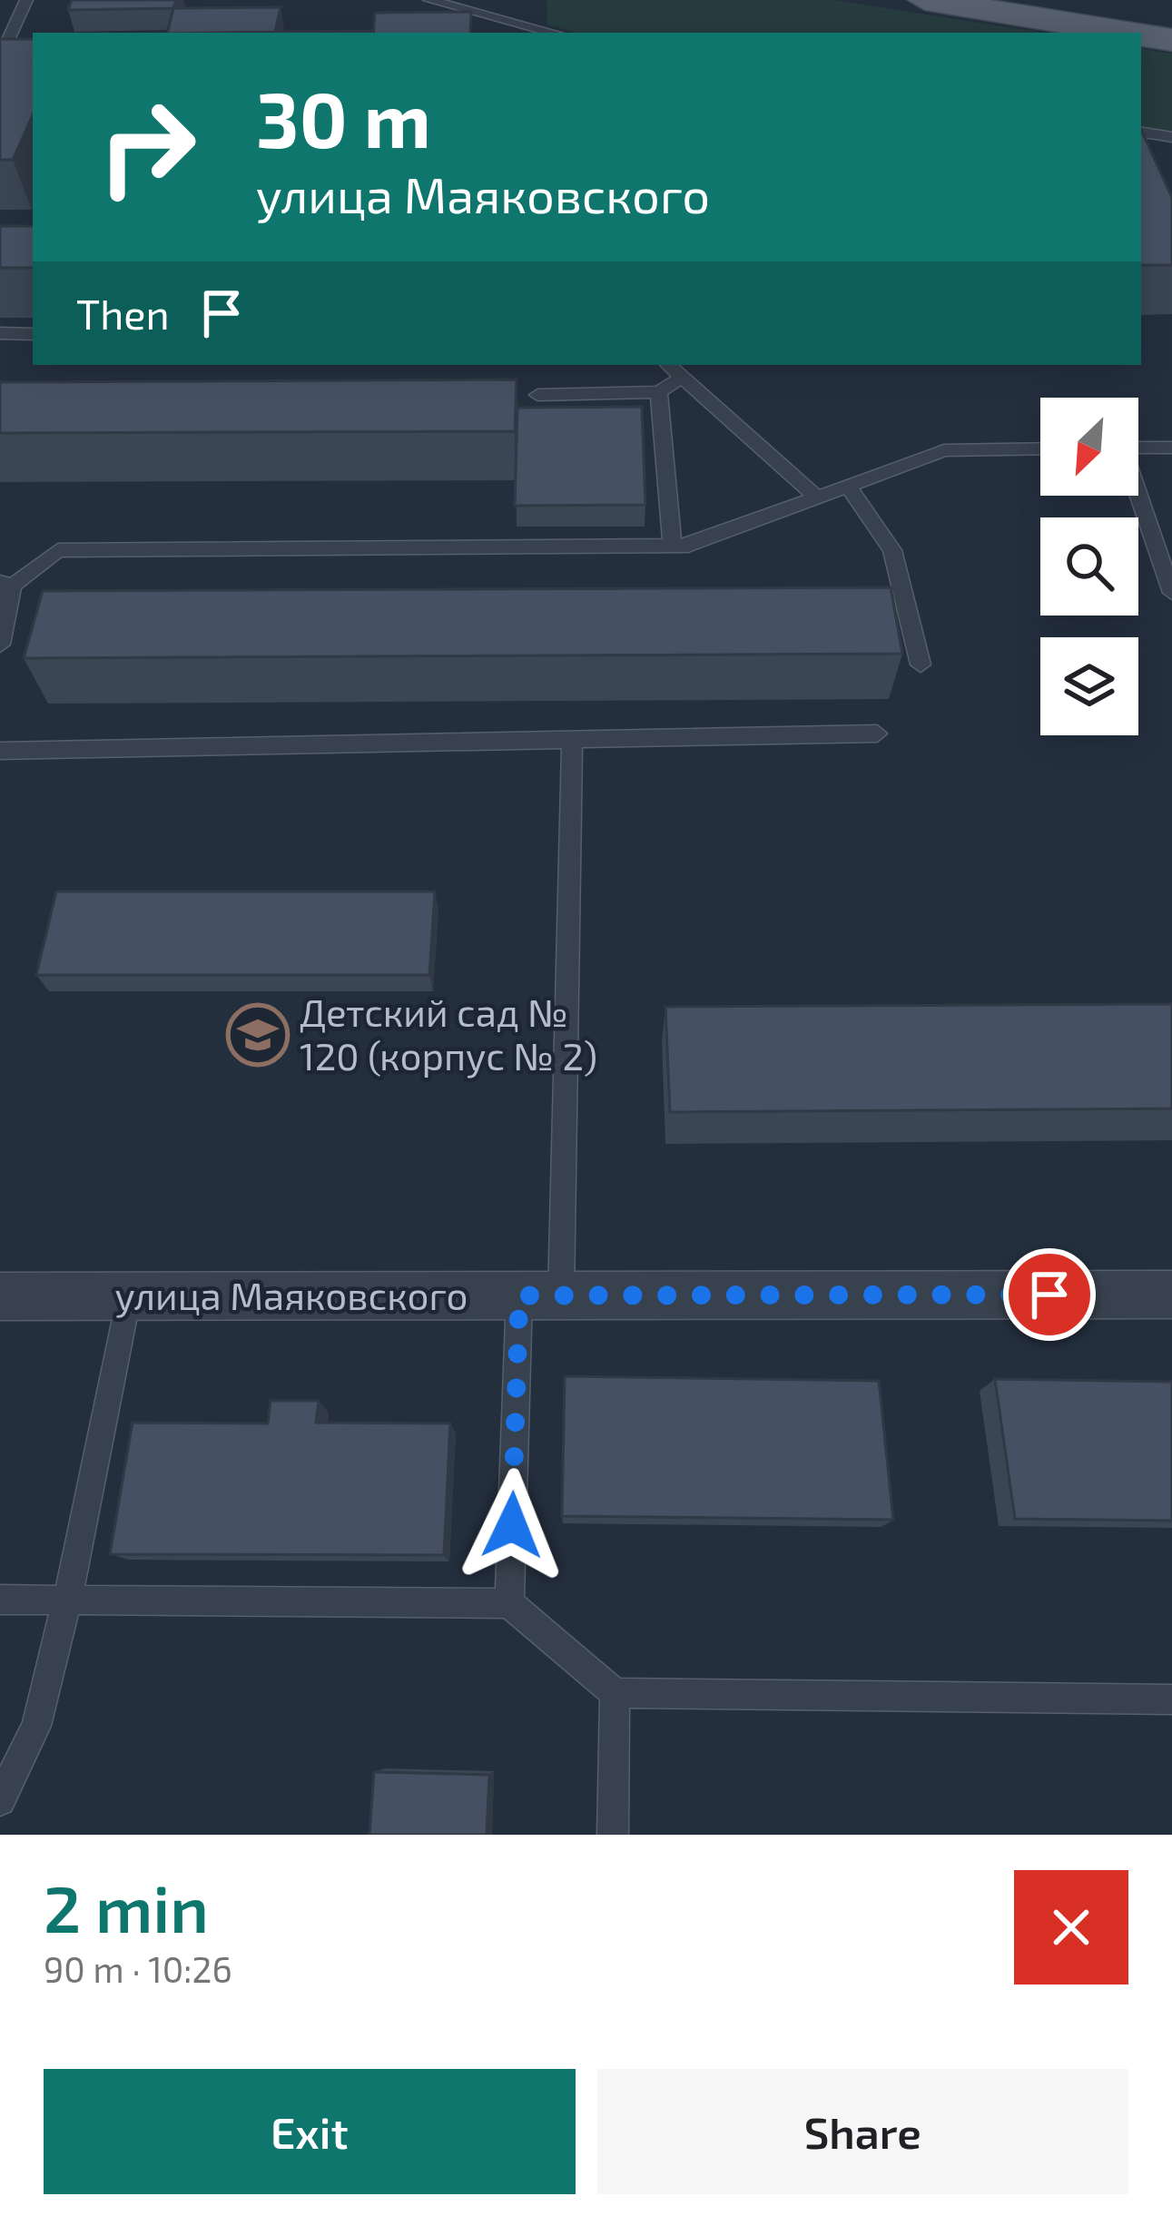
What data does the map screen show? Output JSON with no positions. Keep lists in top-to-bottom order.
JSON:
{
  "streets": {
    "street": ["улица Маяковского"]
  },
  "places": {
    "school or university": ["Детский сад № 120 (корпус № 2)"]
  },
  "north": "bottom left",
  "page": {
    "turn": ["30 m", "улица Маяковского"],
    "then": "Then",
    "heading": ["2 min", "90 m · 10:26"],
    "buttons": ["Exit", "Share"]
  }
}
